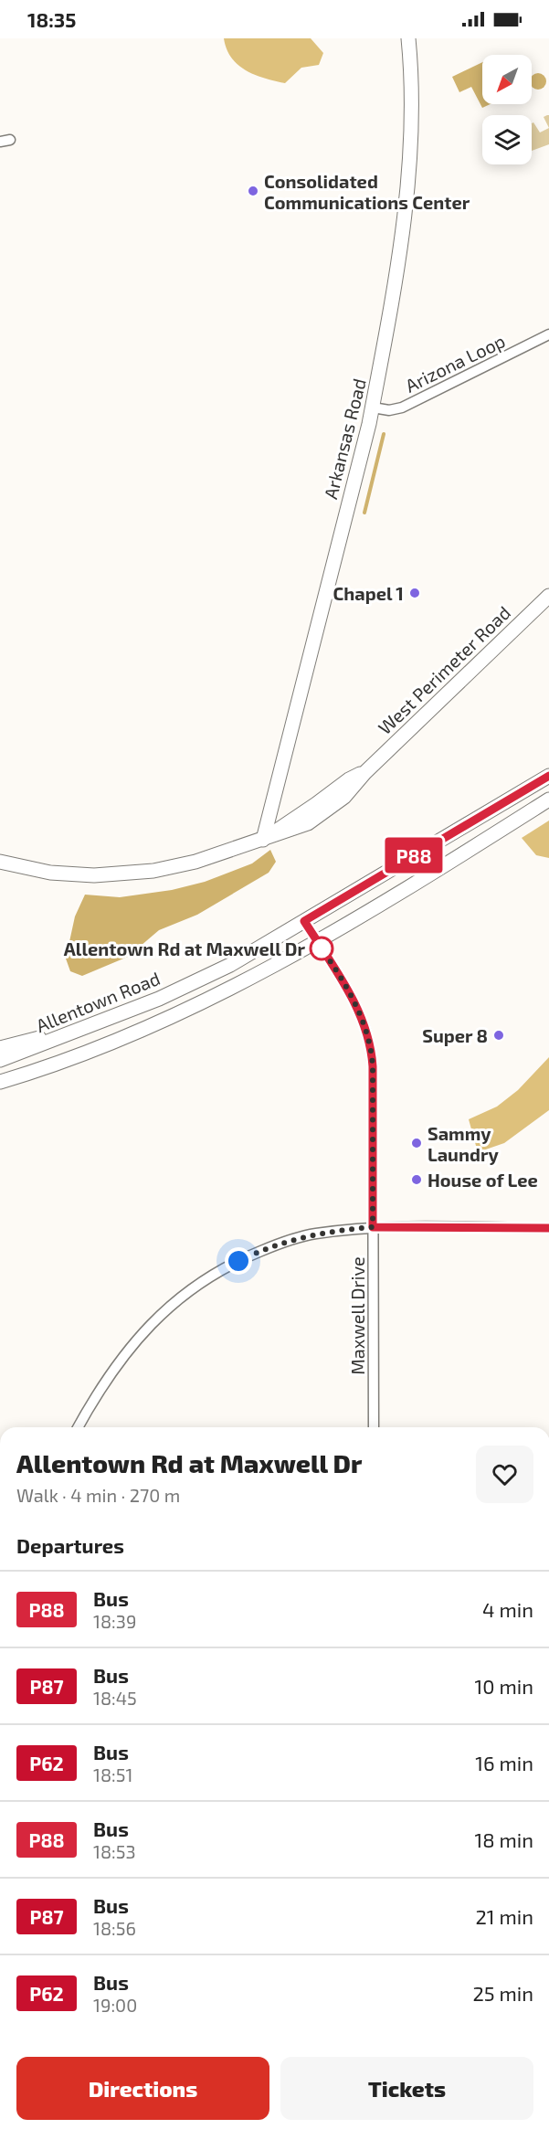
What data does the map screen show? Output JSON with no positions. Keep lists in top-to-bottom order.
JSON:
{
  "streets": {
    "street": [
      "Arizona Loop",
      "Arkansas Road",
      "West Perimeter Road",
      "Allentown Road",
      "Maxwell Drive"
    ]
  },
  "crossings": [
    ["Arizona Loop", "Arkansas Road"],
    ["Arkansas Road", "West Perimeter Road"],
    ["Allentown Road", "Maxwell Drive"]
  ],
  "places": [
    "Consolidated Communications Center",
    "Chapel 1",
    "Allentown Rd at Maxwell Dr",
    "Super 8",
    "Sammy Laundry",
    "House of Lee"
  ],
  "lines": ["bus line P88"],
  "north": "bottom left",
  "page": {
    "status": "18:35",
    "on_map": "P88",
    "heading": [
      ["Allentown Rd at Maxwell Dr", "Walk · 4 min · 270 m"],
      "Departures"
    ],
    "list": [
      {
        "mark": "P88",
        "name": "Bus",
        "note": "18:39",
        "value": "4 min"
      },
      {
        "mark": "P87",
        "name": "Bus",
        "note": "18:45",
        "value": "10 min"
      },
      {
        "mark": "P62",
        "name": "Bus",
        "note": "18:51",
        "value": "16 min"
      },
      {
        "mark": "P88",
        "name": "Bus",
        "note": "18:53",
        "value": "18 min"
      },
      {
        "mark": "P87",
        "name": "Bus",
        "note": "18:56",
        "value": "21 min"
      },
      {
        "mark": "P62",
        "name": "Bus",
        "note": "19:00",
        "value": "25 min"
      }
    ],
    "buttons": ["Directions", "Tickets"]
  }
}
